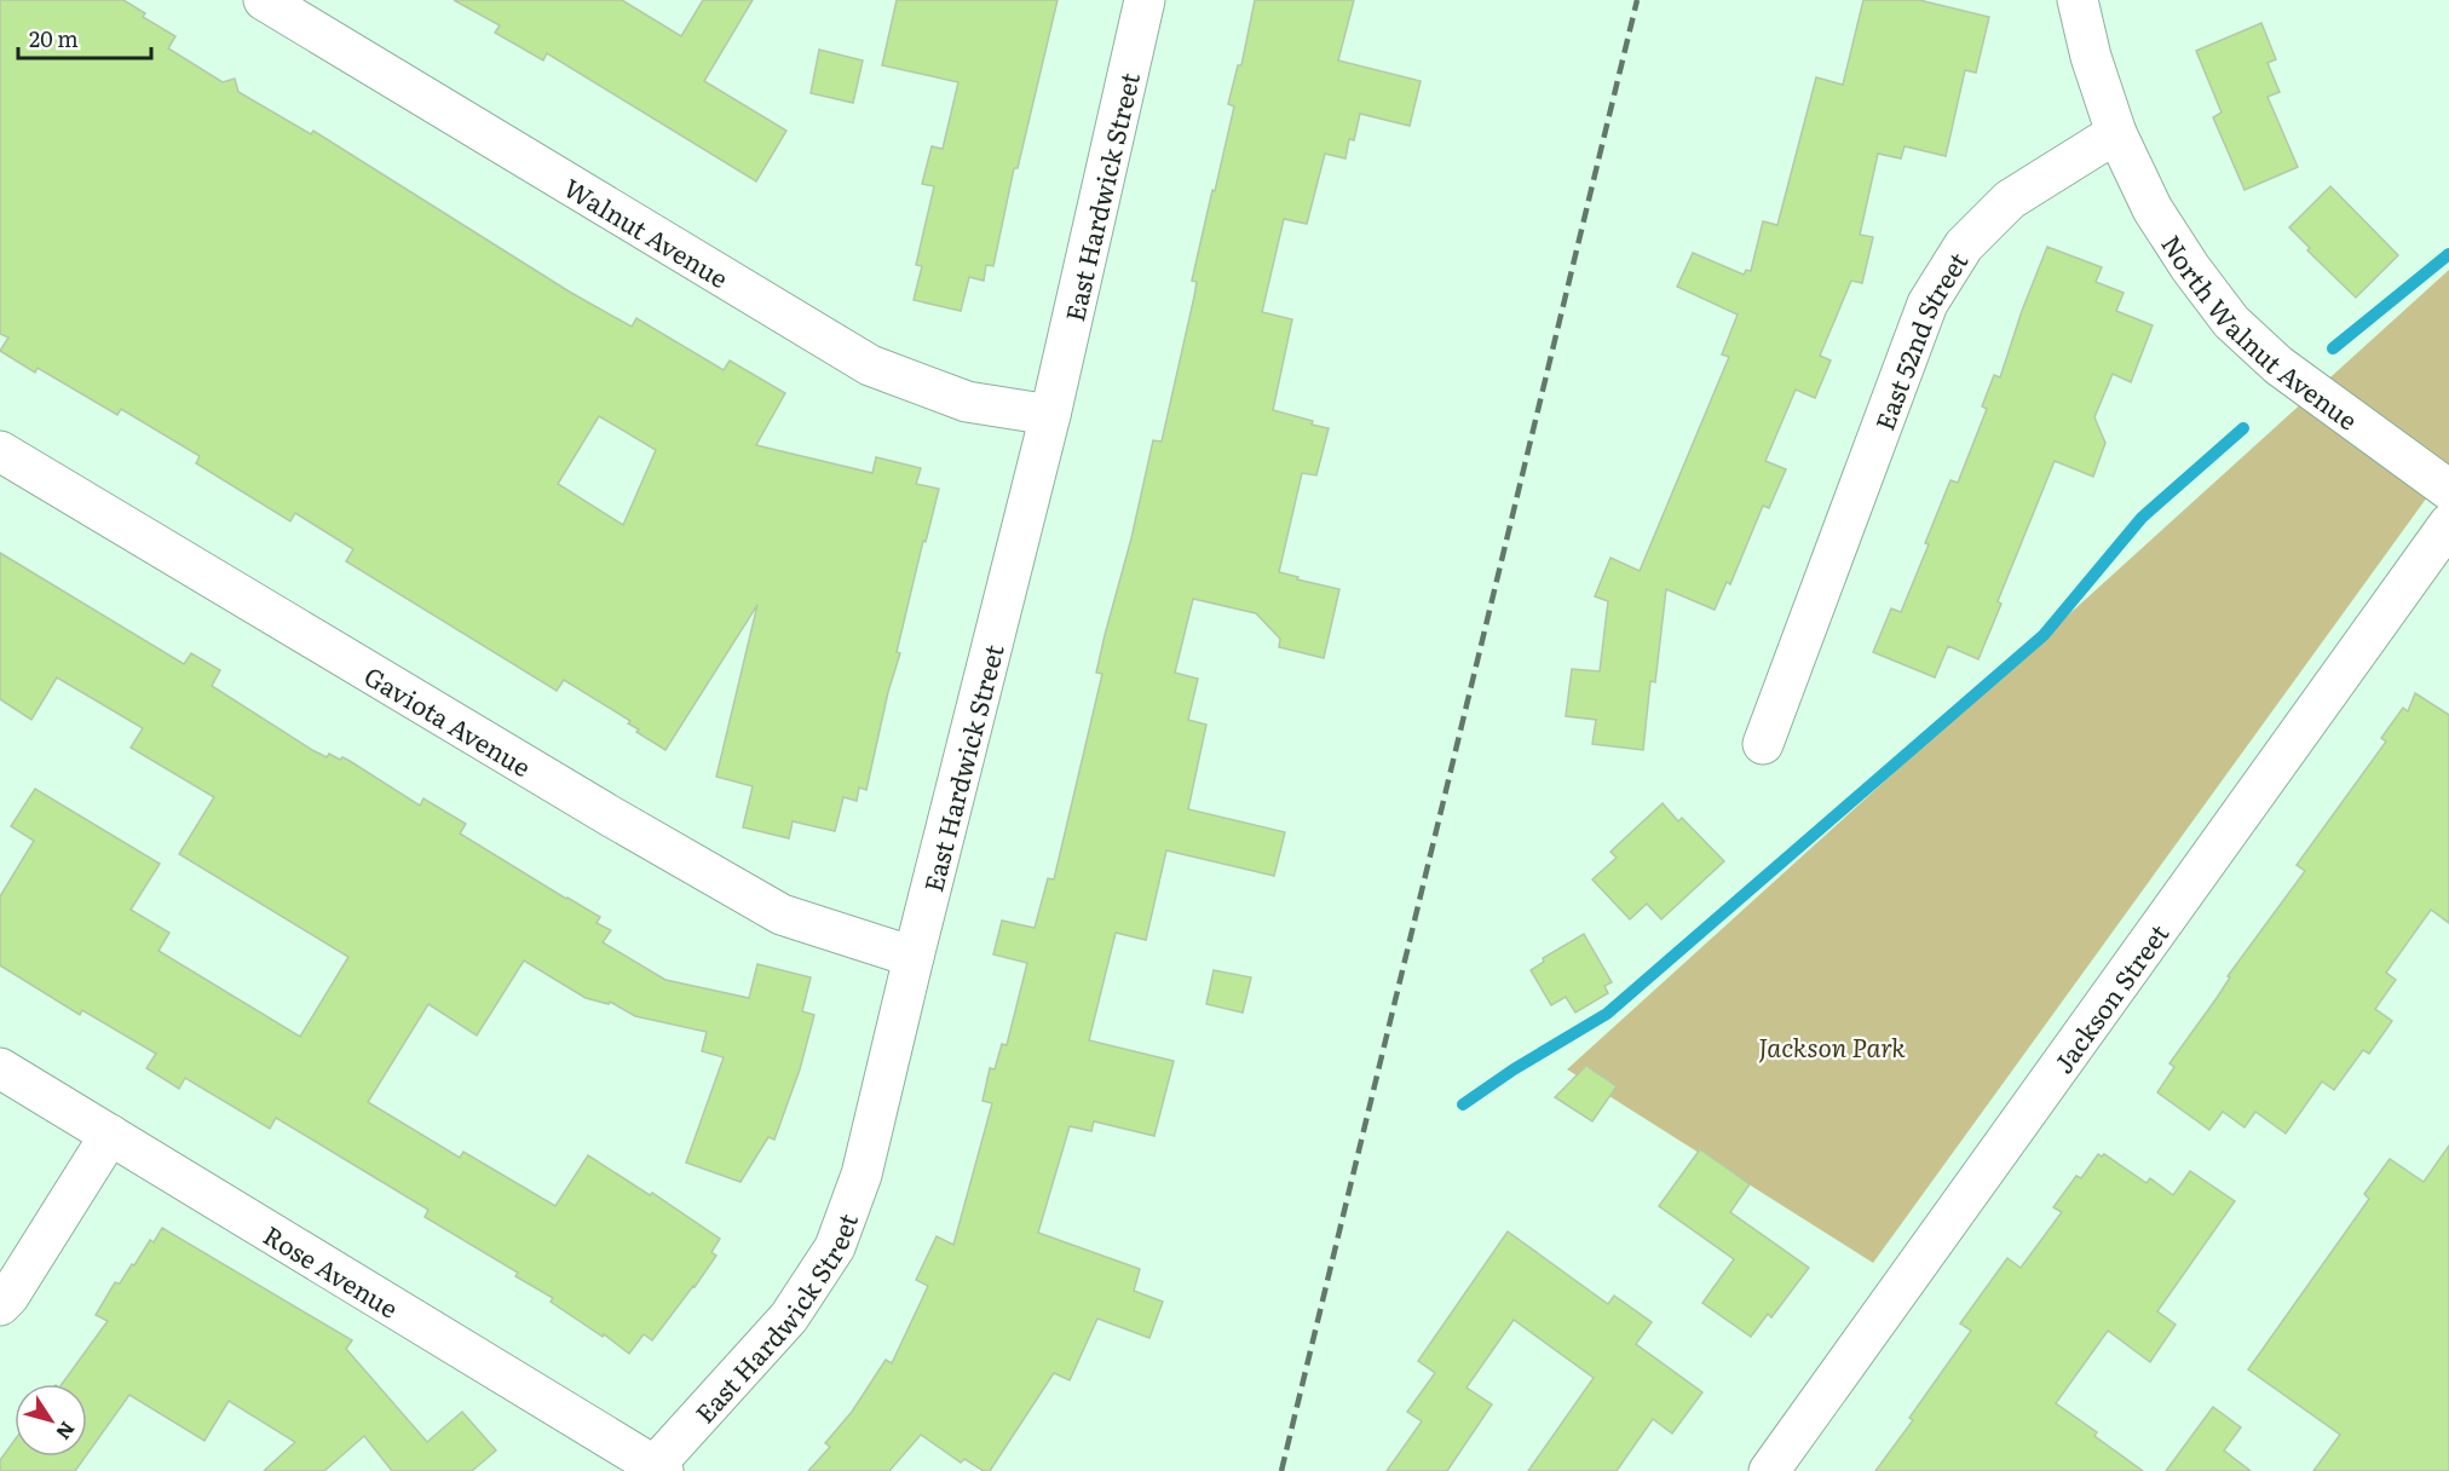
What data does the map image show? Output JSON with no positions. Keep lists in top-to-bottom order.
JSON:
{
  "streets": {
    "street": [
      "East Hardwick Street",
      "Walnut Avenue",
      "North Walnut Avenue",
      "East 52nd Street",
      "Gaviota Avenue",
      "Jackson Street",
      "Rose Avenue"
    ]
  },
  "crossings": [
    ["East Hardwick Street", "Walnut Avenue"],
    ["East Hardwick Street", "Gaviota Avenue"],
    ["East Hardwick Street", "Rose Avenue"],
    ["North Walnut Avenue", "East 52nd Street"]
  ],
  "parks": ["Jackson Park"],
  "scale_bar": "20 m",
  "north": "bottom right"
}
